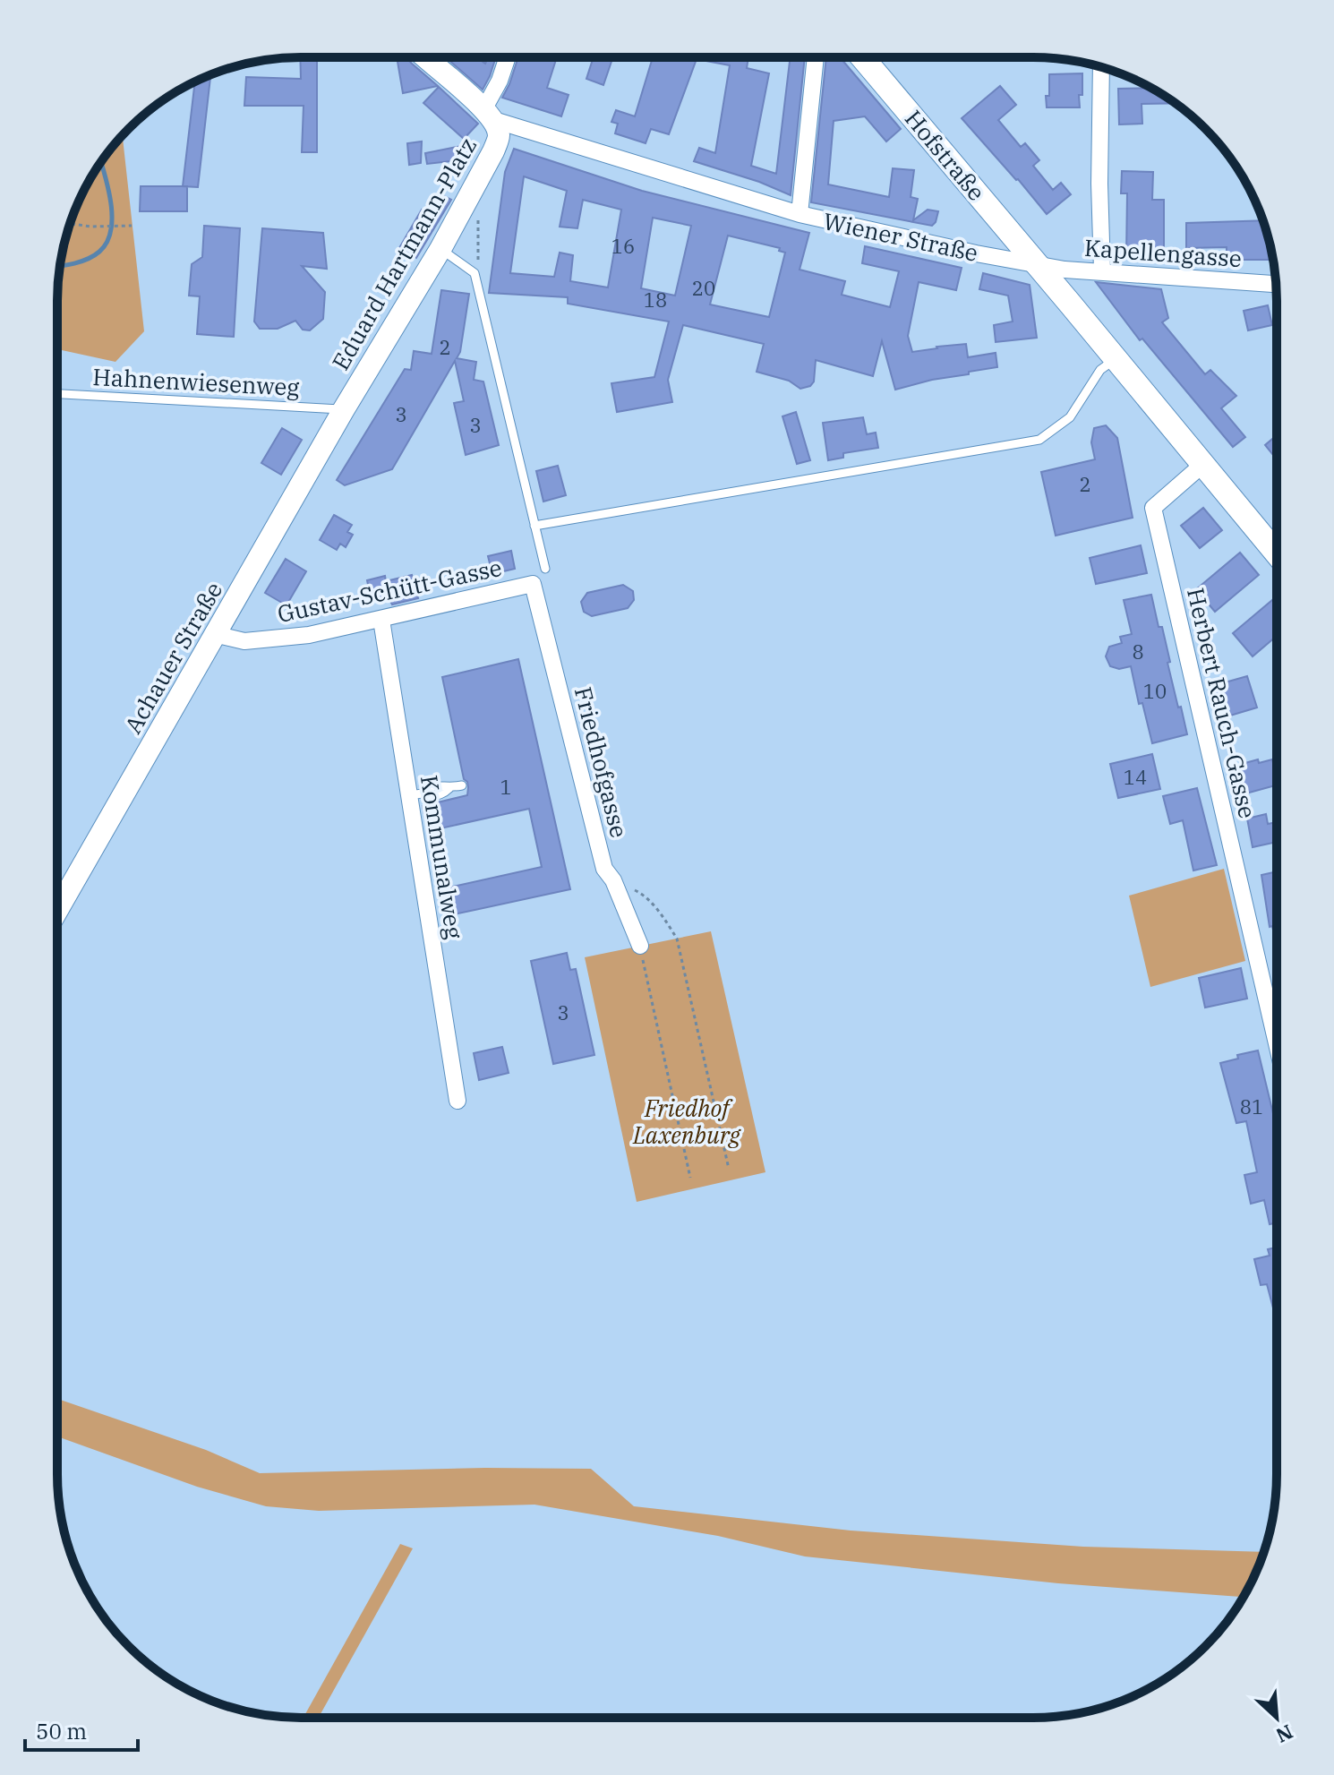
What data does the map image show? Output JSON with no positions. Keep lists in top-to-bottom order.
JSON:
{
  "streets": {
    "main road": ["Hofstraße"],
    "street": [
      "Wiener Straße",
      "Kapellengasse",
      "Eduard Hartmann-Platz",
      "Gustav-Schütt-Gasse",
      "Achauer Straße",
      "Herbert Rauch-Gasse",
      "Friedhofgasse",
      "Kommunalweg"
    ],
    "lane": ["Hahnenwiesenweg"]
  },
  "crossings": [
    ["Hofstraße", "Wiener Straße"],
    ["Hofstraße", "Kapellengasse"],
    ["Wiener Straße", "Kapellengasse"],
    ["Wiener Straße", "Eduard Hartmann-Platz"],
    ["Eduard Hartmann-Platz", "Hahnenwiesenweg"],
    ["Eduard Hartmann-Platz", "Achauer Straße"],
    ["Hahnenwiesenweg", "Achauer Straße"],
    ["Gustav-Schütt-Gasse", "Achauer Straße"],
    ["Gustav-Schütt-Gasse", "Friedhofgasse"],
    ["Gustav-Schütt-Gasse", "Kommunalweg"]
  ],
  "parks": ["Friedhof Laxenburg"],
  "house_numbers": [
    "16",
    "20",
    "18",
    "2",
    "3",
    "3",
    "2",
    "8",
    "10",
    "14",
    "1",
    "3",
    "81"
  ],
  "scale_bar": "50 m",
  "north": "bottom right"
}
